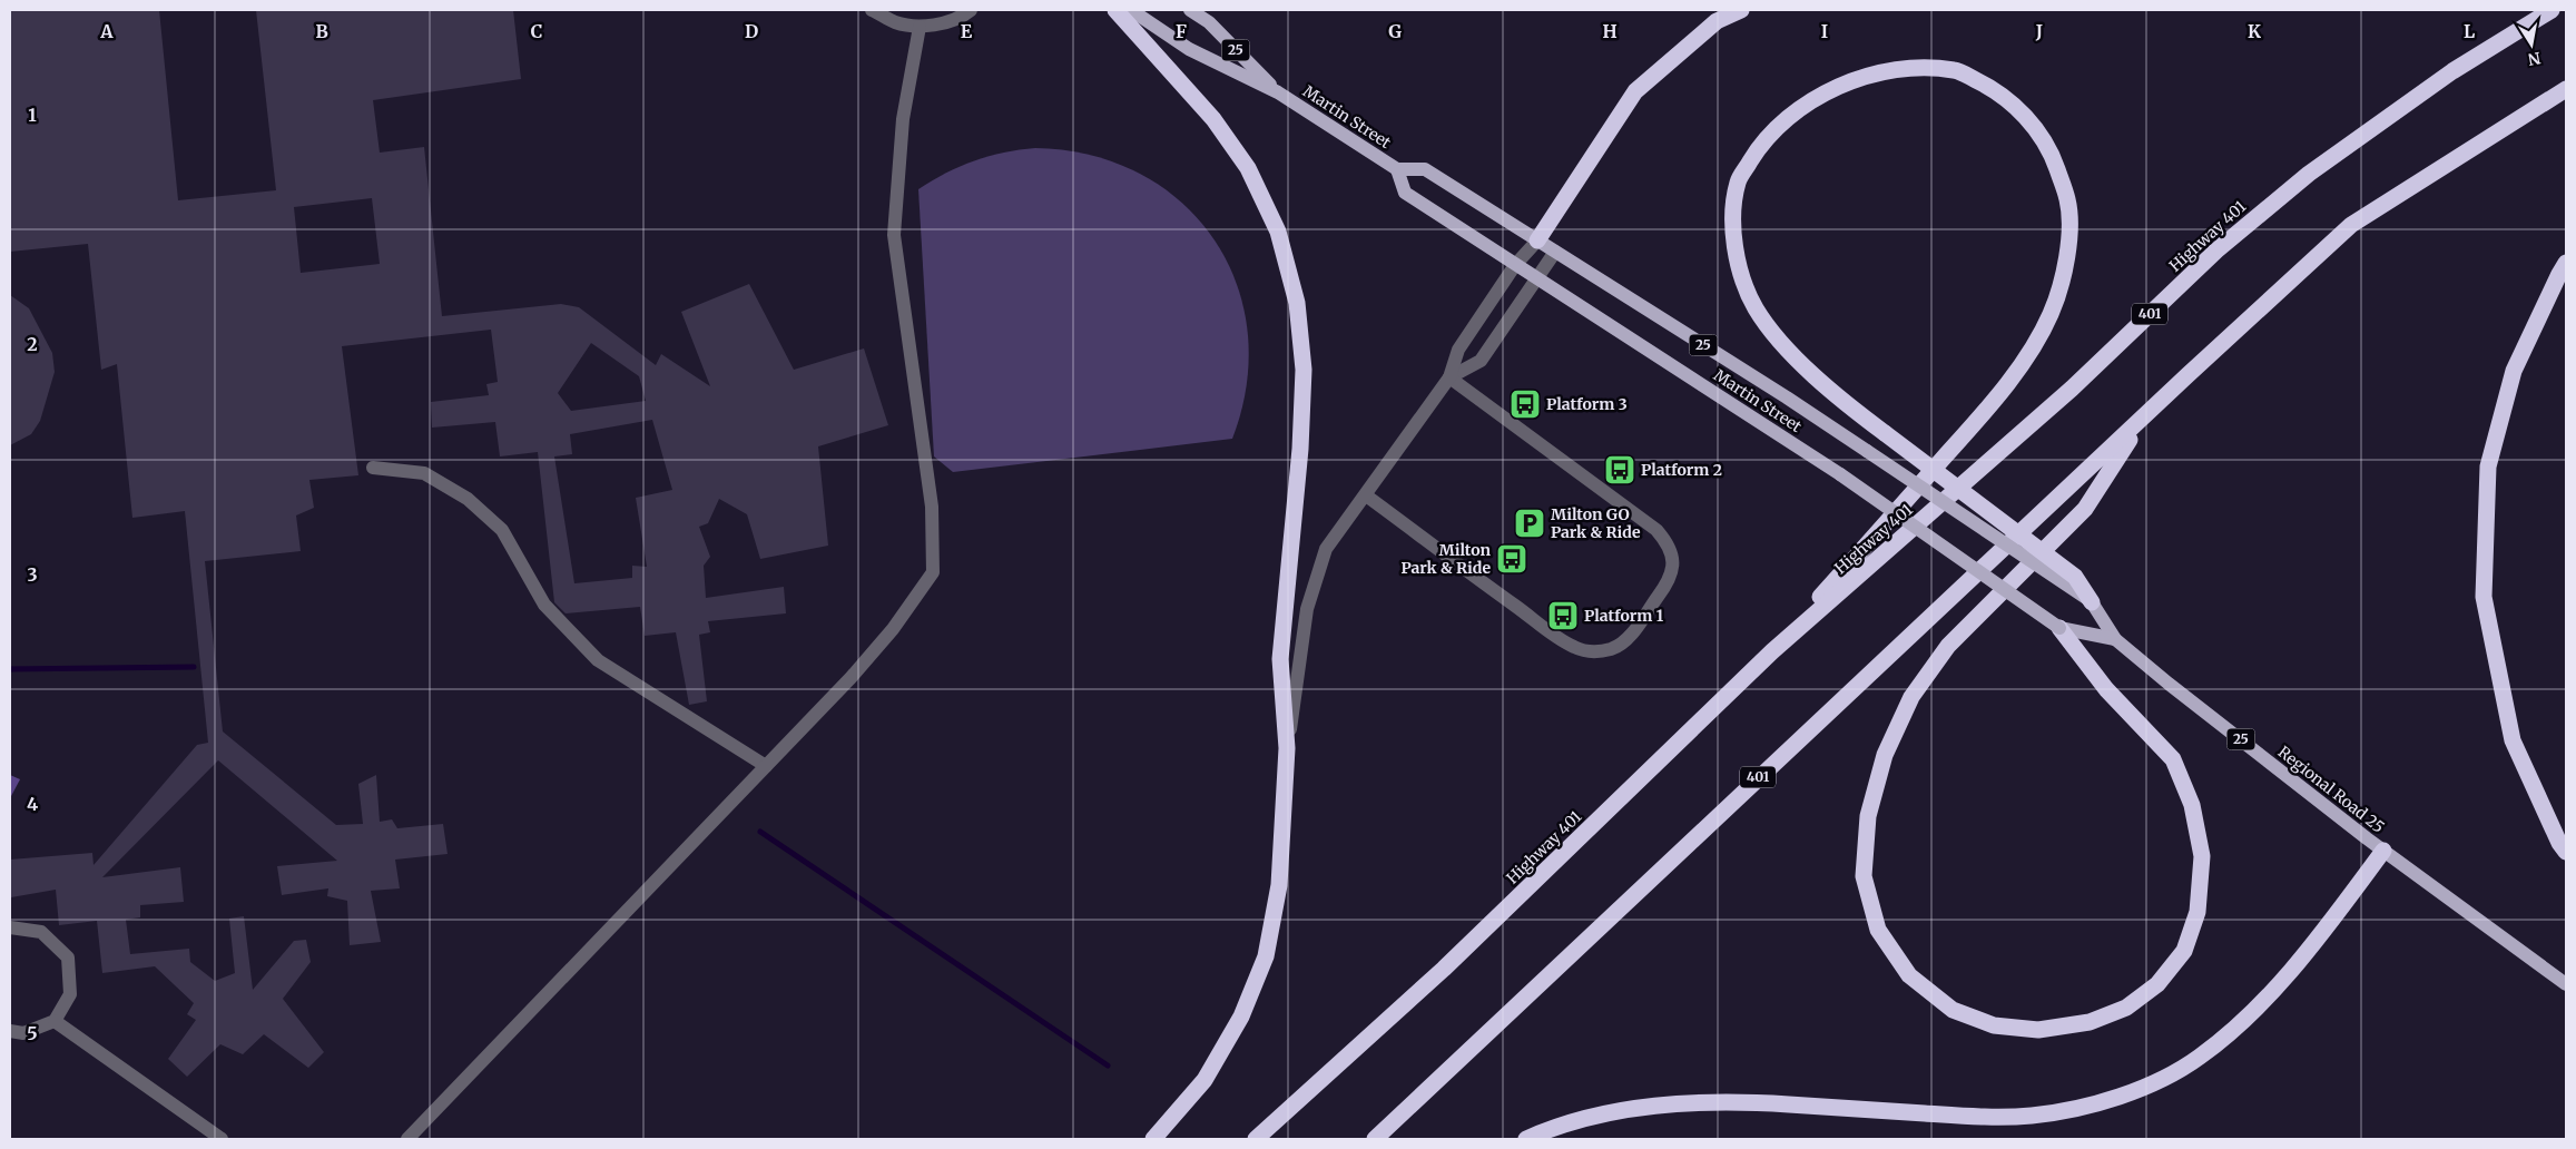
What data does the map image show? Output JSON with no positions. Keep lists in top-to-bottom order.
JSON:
{
  "streets": {
    "highway": ["Highway 401", "401"],
    "main road": ["25", "Martin Street", "Regional Road 25"]
  },
  "crossings": [
    ["Martin Street", "Regional Road 25"]
  ],
  "places": {
    "bus stop": [
      "Platform 3",
      "Platform 2",
      "Milton Park & Ride",
      "Platform 1"
    ],
    "parking": ["Milton GO Park & Ride"]
  },
  "north": "bottom",
  "grid": {
    "columns": [
      "A",
      "B",
      "C",
      "D",
      "E",
      "F",
      "G",
      "H",
      "I",
      "J",
      "K",
      "L"
    ],
    "rows": [
      "1",
      "2",
      "3",
      "4",
      "5"
    ]
  }
}
